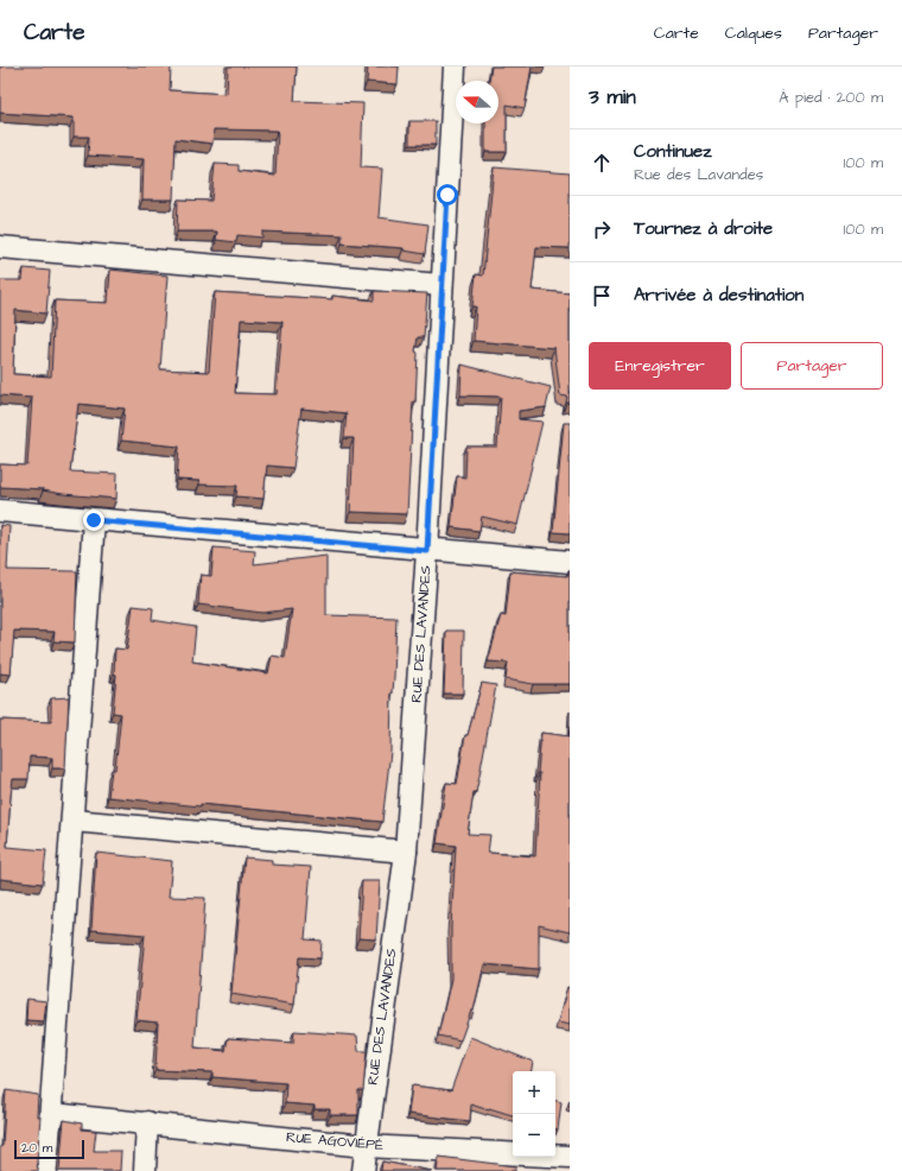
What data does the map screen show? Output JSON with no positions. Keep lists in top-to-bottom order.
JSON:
{
  "streets": {
    "street": ["RUE DES LAVANDES", "RUE AGOVIÉPÉ"]
  },
  "crossings": [
    ["RUE DES LAVANDES", "RUE AGOVIÉPÉ"]
  ],
  "scale_bar": "20 m",
  "north": "left",
  "page": {
    "header": "Carte",
    "nav": ["Carte", "Calques", "Partager"],
    "heading": ["3 min", "À pied · 200 m"],
    "list": [
      ["Continuez", "Rue des Lavandes", "100 m"],
      ["Tournez à droite", "100 m"],
      "Arrivée à destination"
    ],
    "buttons": ["Enregistrer", "Partager"],
    "map_buttons": ["+", "−"],
    "scale": "20 m"
  }
}
